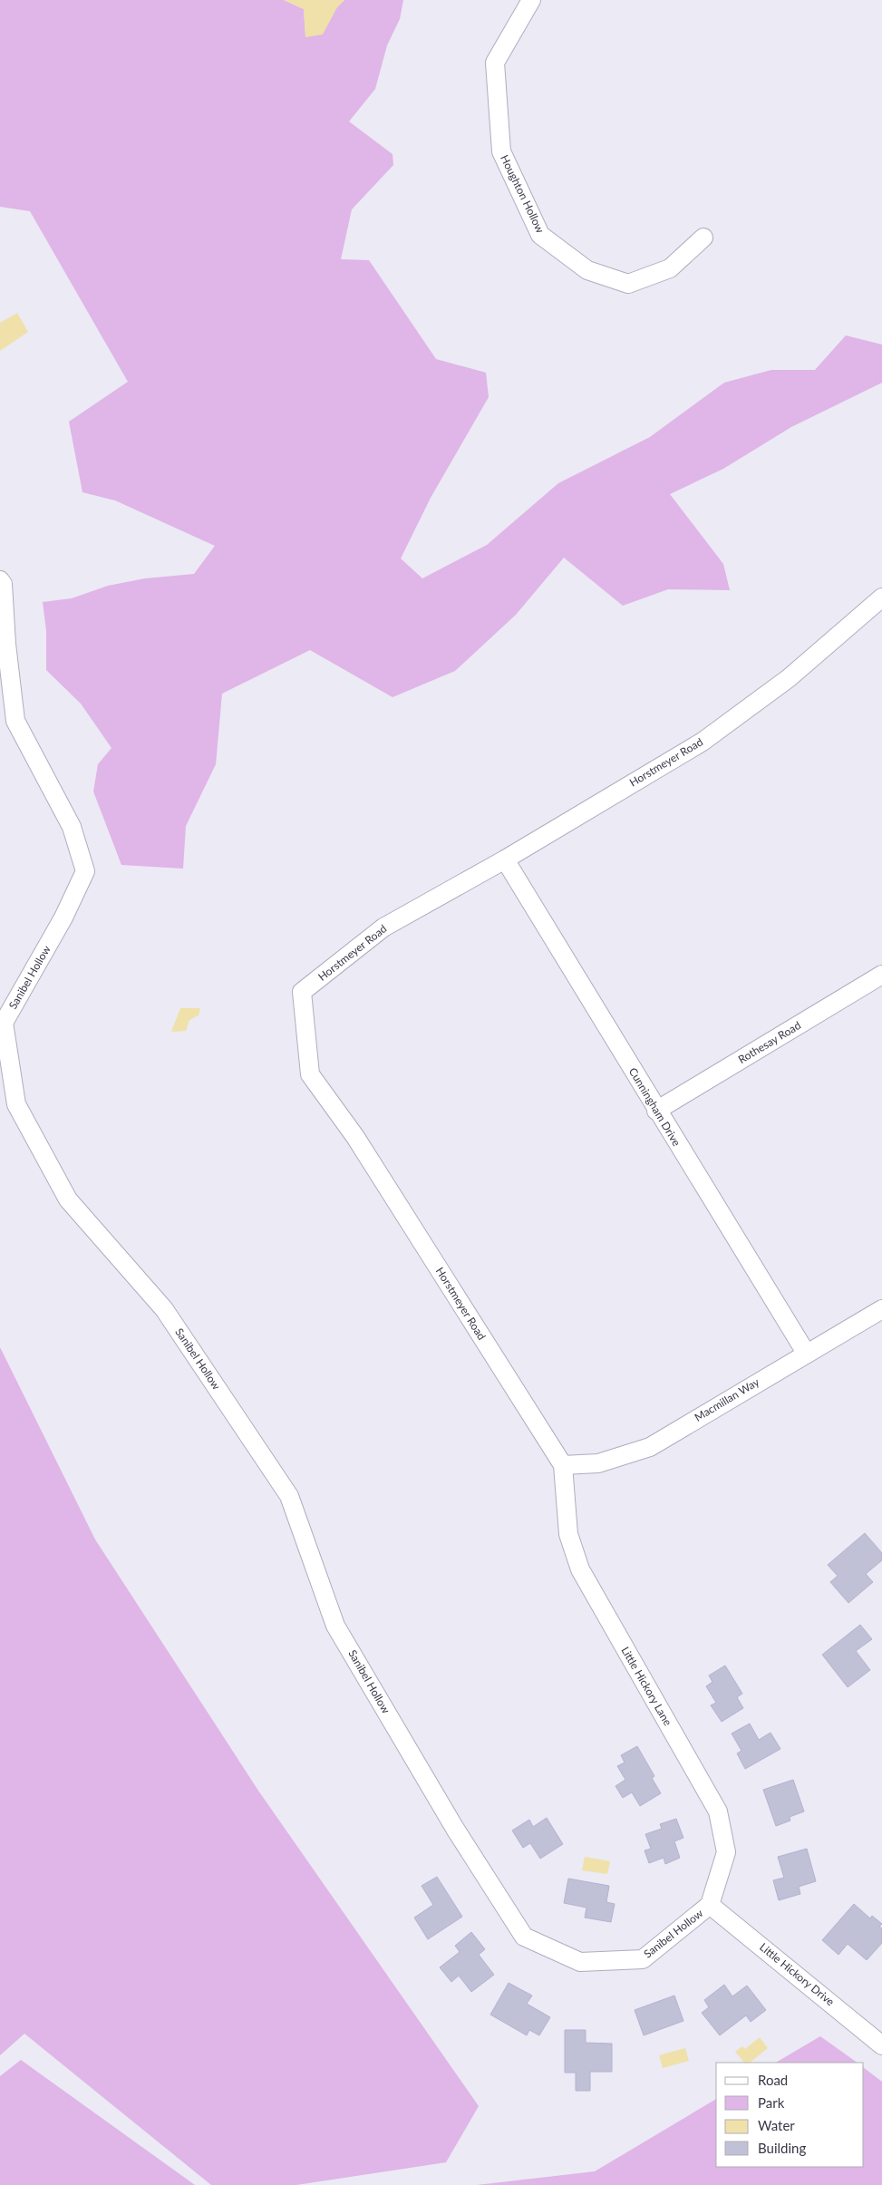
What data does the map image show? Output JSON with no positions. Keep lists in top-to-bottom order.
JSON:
{
  "streets": {
    "street": [
      "Houghton Hollow",
      "Horstmeyer Road",
      "Sanibel Hollow",
      "Rothesay Road",
      "Cunningham Drive",
      "Macmillan Way",
      "Little Hickory Lane",
      "Little Hickory Drive"
    ]
  },
  "crossings": [
    ["Horstmeyer Road", "Cunningham Drive"],
    ["Horstmeyer Road", "Macmillan Way"],
    ["Horstmeyer Road", "Little Hickory Lane"],
    ["Sanibel Hollow", "Little Hickory Lane"],
    ["Sanibel Hollow", "Little Hickory Drive"],
    ["Rothesay Road", "Cunningham Drive"],
    ["Cunningham Drive", "Macmillan Way"],
    ["Macmillan Way", "Little Hickory Lane"],
    ["Little Hickory Lane", "Little Hickory Drive"]
  ],
  "legend": [
    "Road",
    "Park",
    "Water",
    "Building"
  ]
}
